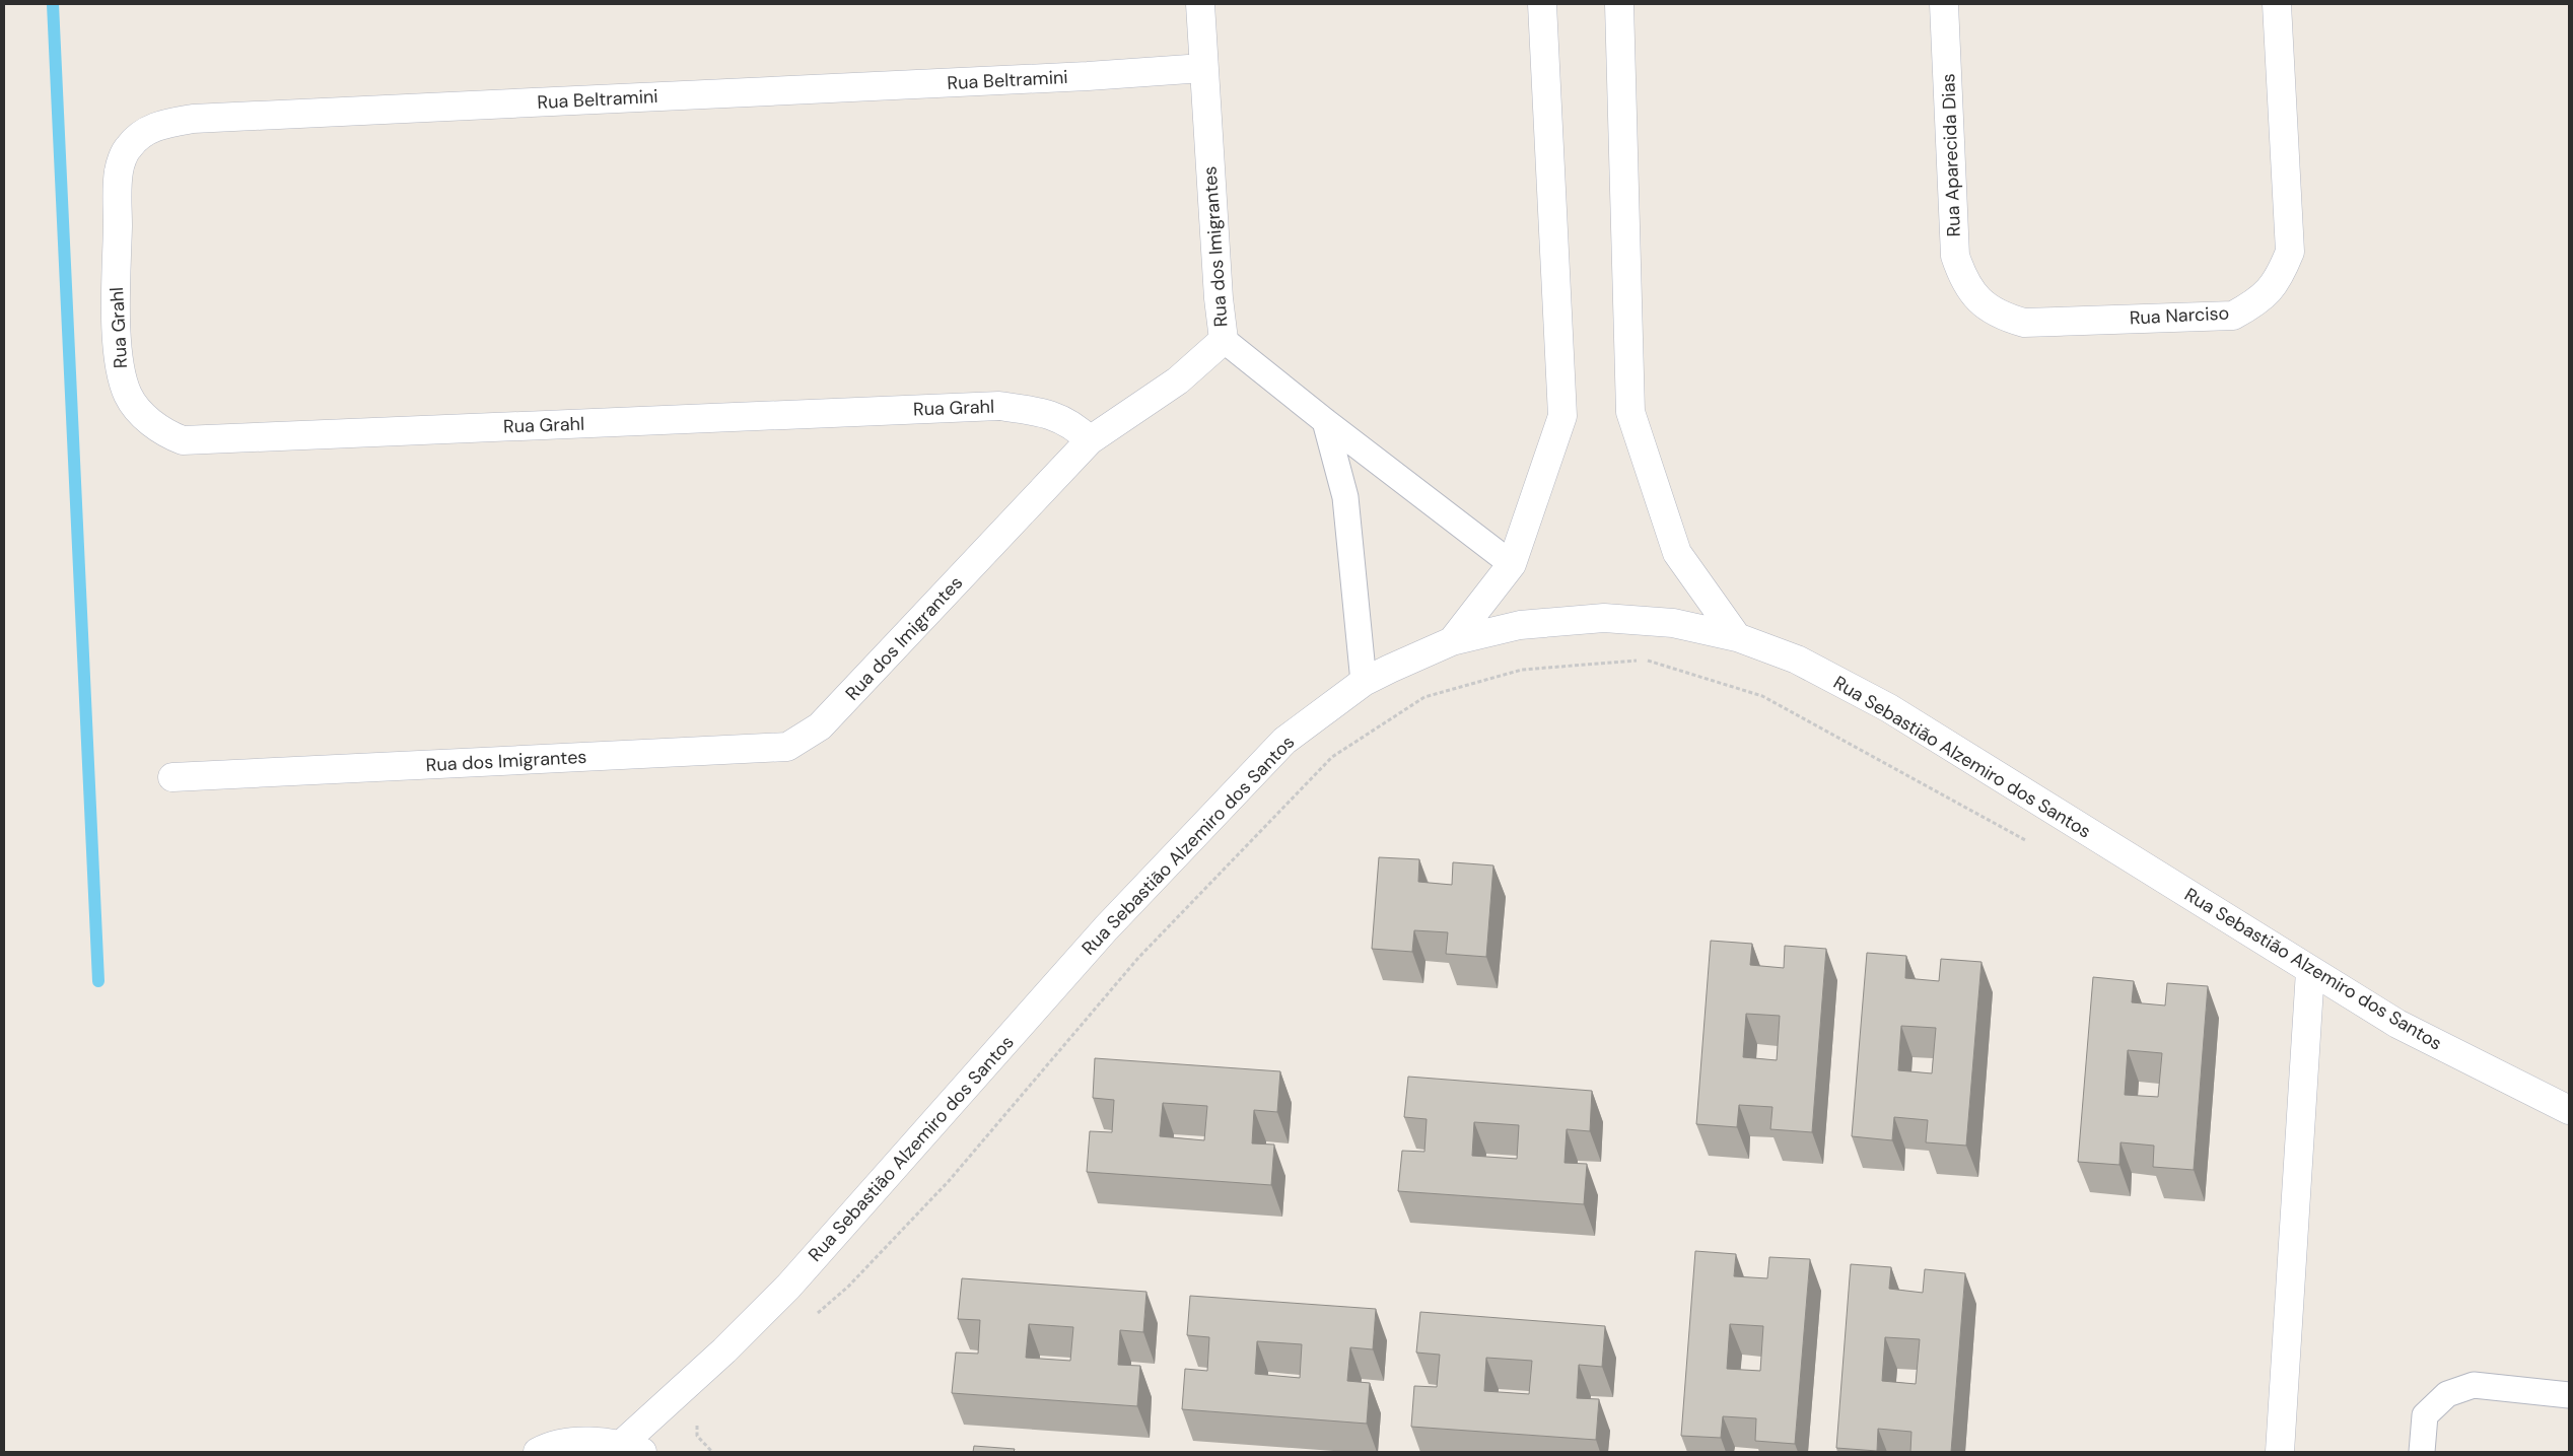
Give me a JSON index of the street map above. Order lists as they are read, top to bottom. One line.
{"streets":{"street":["Rua Beltramini","Rua Aparecida Dias","Rua dos Imigrantes","Rua Narciso","Rua Grahl","Rua Sebastião Alzemiro dos Santos"]},"crossings":[["Rua Beltramini","Rua dos Imigrantes"],["Rua Beltramini","Rua Grahl"],["Rua Aparecida Dias","Rua Narciso"],["Rua dos Imigrantes","Rua Grahl"]]}
